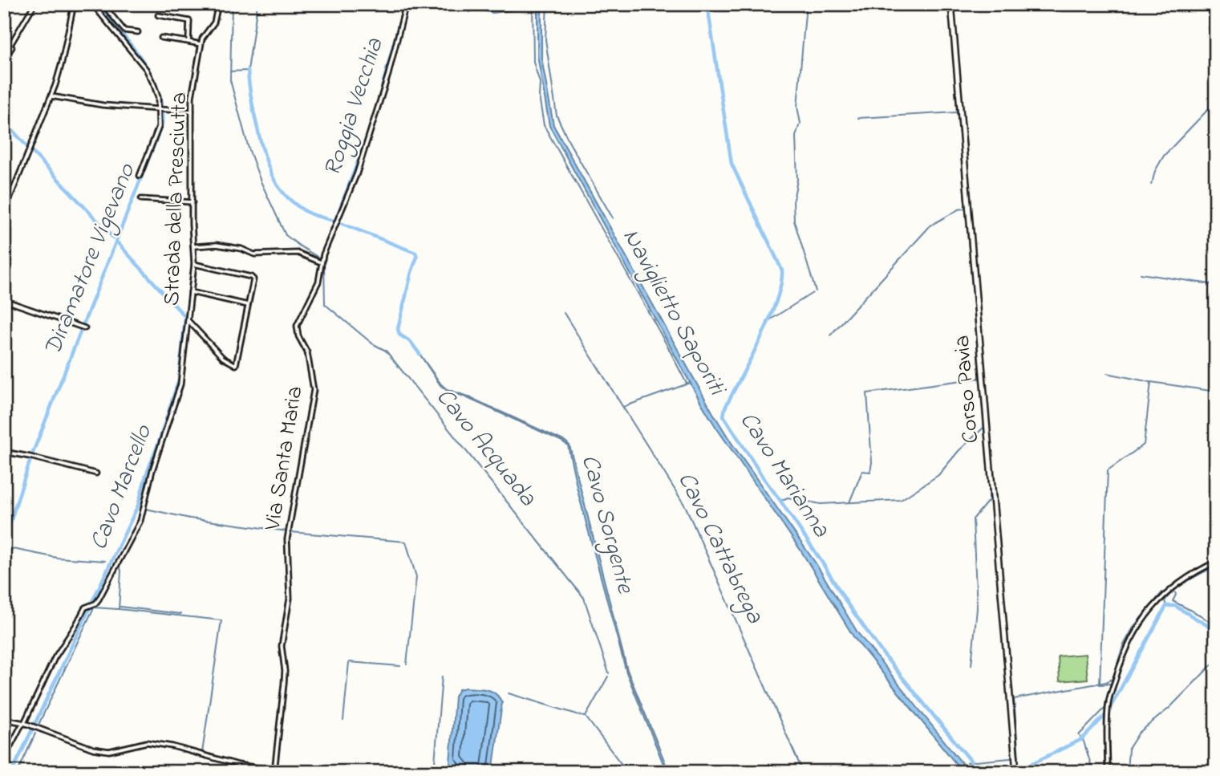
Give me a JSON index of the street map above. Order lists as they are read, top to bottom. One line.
{"streets":{"main road":["Corso Pavia"],"street":["Strada della Presciutta","Via Santa Maria"]},"water":["Roggia Vecchia","Diramatore Vigevano","Naviglietto Saporiti","Cavo Acquada","Cavo Marianna","Cavo Marcello","Cavo Sorgente","Cavo Cattabrega"]}
